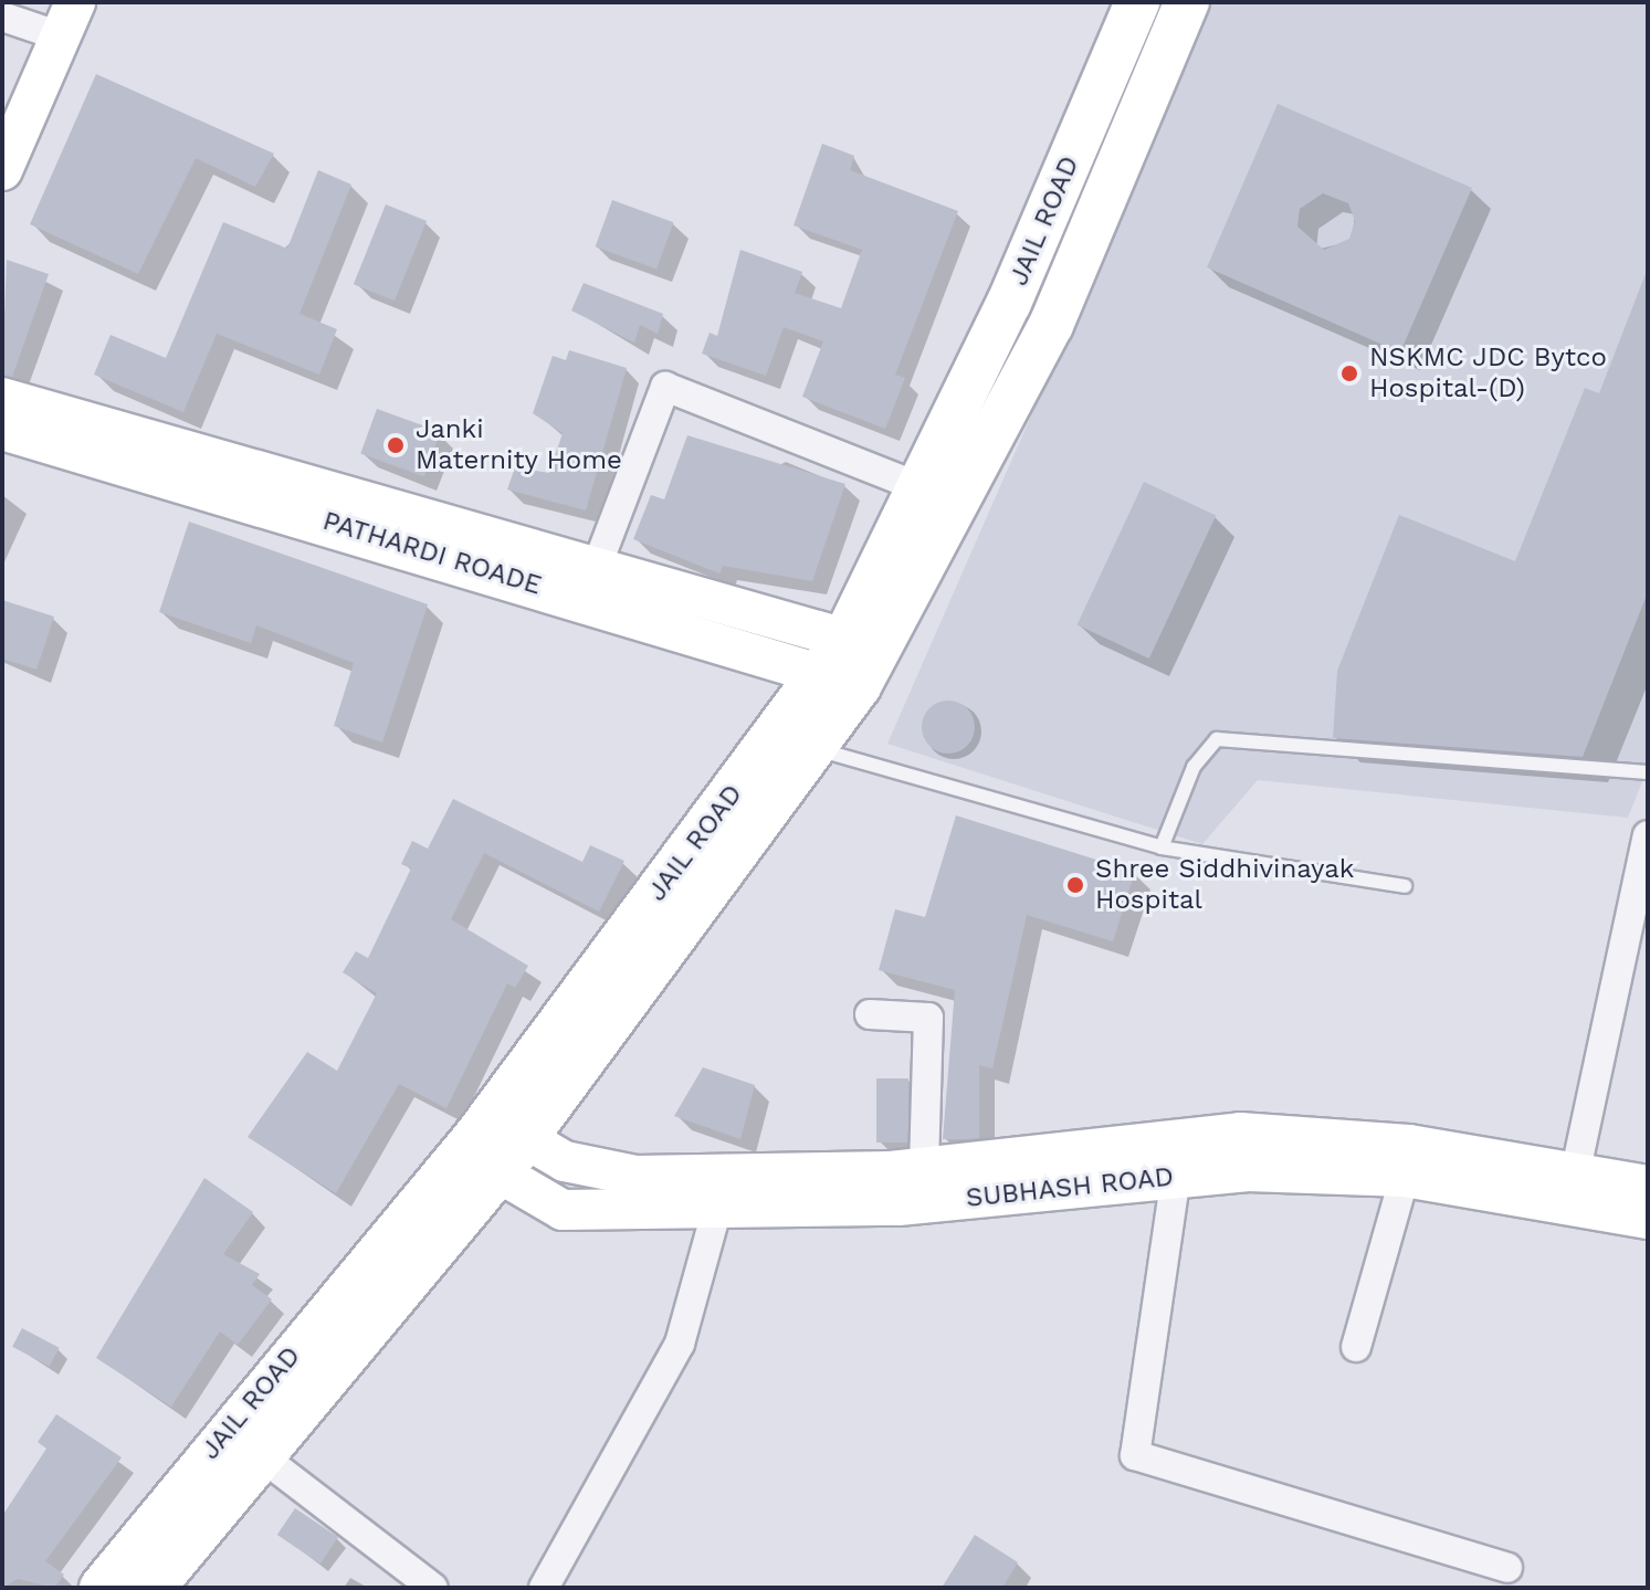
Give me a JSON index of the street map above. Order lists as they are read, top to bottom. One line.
{"streets":{"main road":["JAIL ROAD","PATHARDI ROADE","SUBHASH ROAD"]},"crossings":[["JAIL ROAD","PATHARDI ROADE"],["JAIL ROAD","SUBHASH ROAD"]],"places":["NSKMC JDC Bytco Hospital-(D)","Janki Maternity Home","Shree Siddhivinayak Hospital"]}
